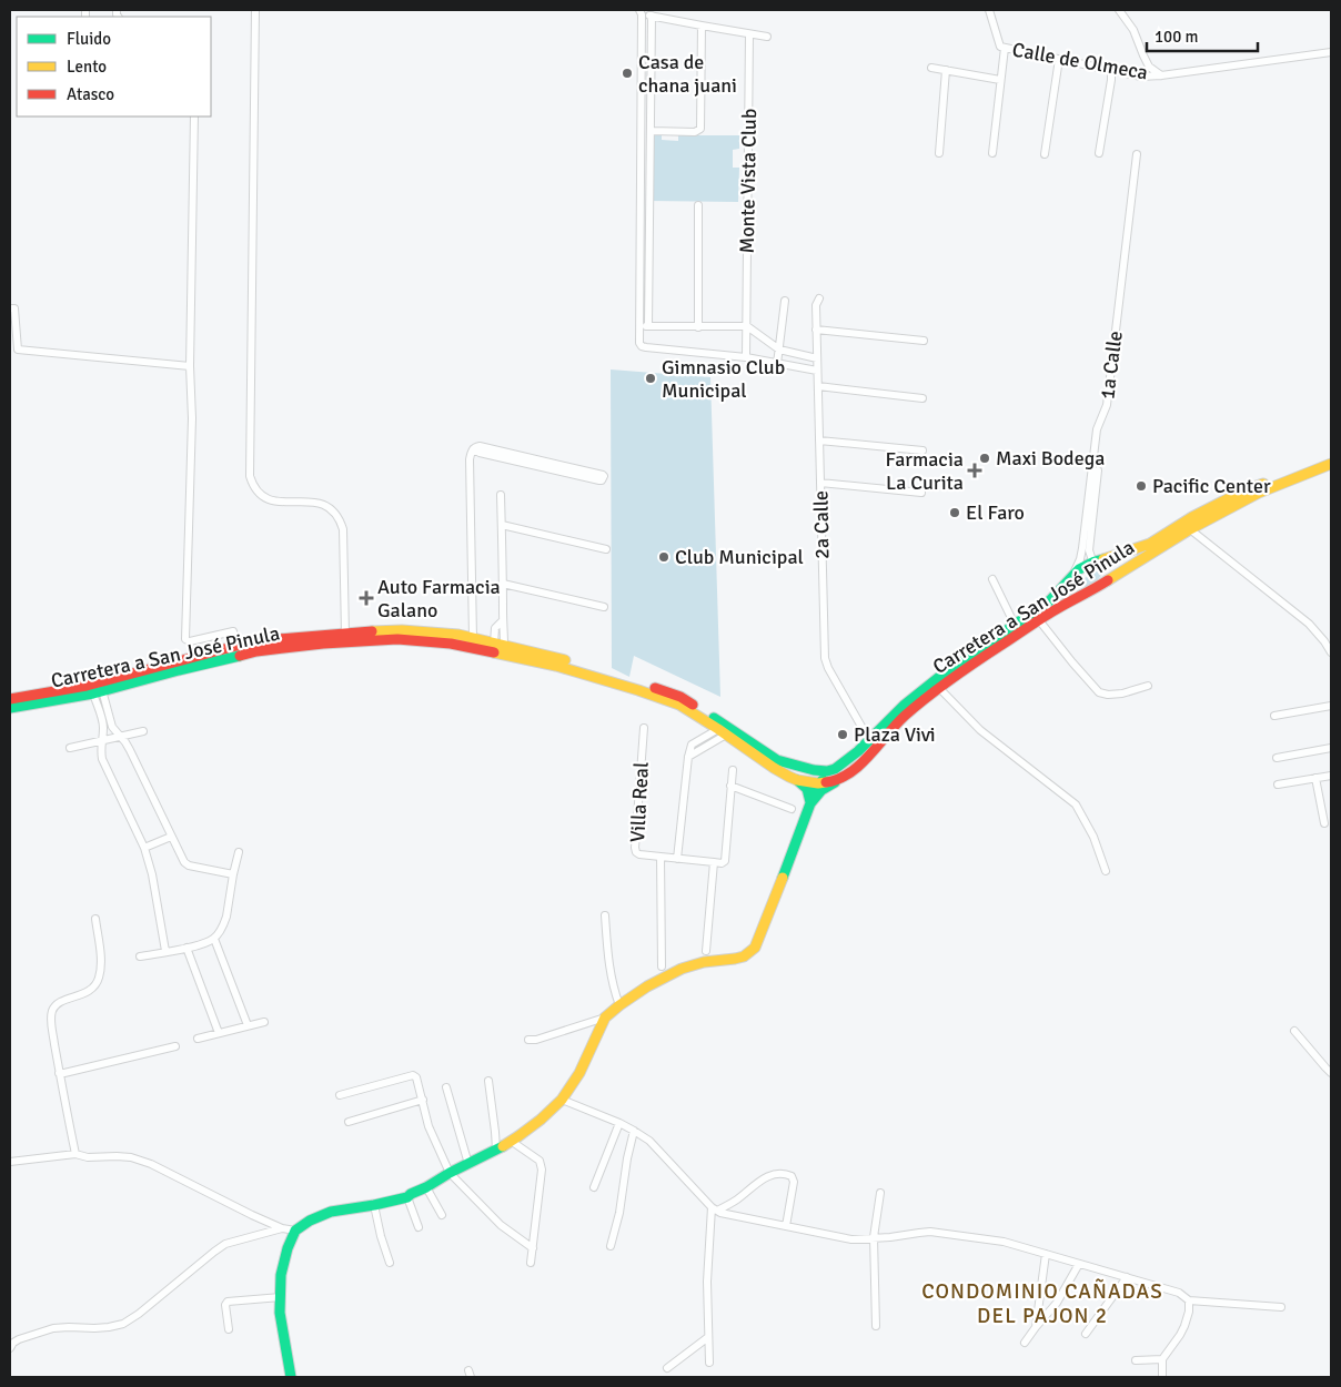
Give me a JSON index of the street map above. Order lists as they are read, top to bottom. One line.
{"streets":{"main road":["Carretera a San José Pinula"],"street":["Calle de Olmeca","Monte Vista Club","1a Calle","2a Calle","Villa Real"]},"crossings":[["1a Calle","Carretera a San José Pinula"],["2a Calle","Carretera a San José Pinula"]],"districts":["CONDOMINIO CAÑADAS DEL PAJON 2"],"places":{"other":["Casa de chana juani","Gimnasio Club Municipal","Maxi Bodega","Pacific Center","El Faro","Club Municipal","Plaza Vivi"],"health":["Farmacia La Curita","Auto Farmacia Galano"]},"legend":["Fluido","Lento","Atasco"],"scale_bar":"100 m"}
